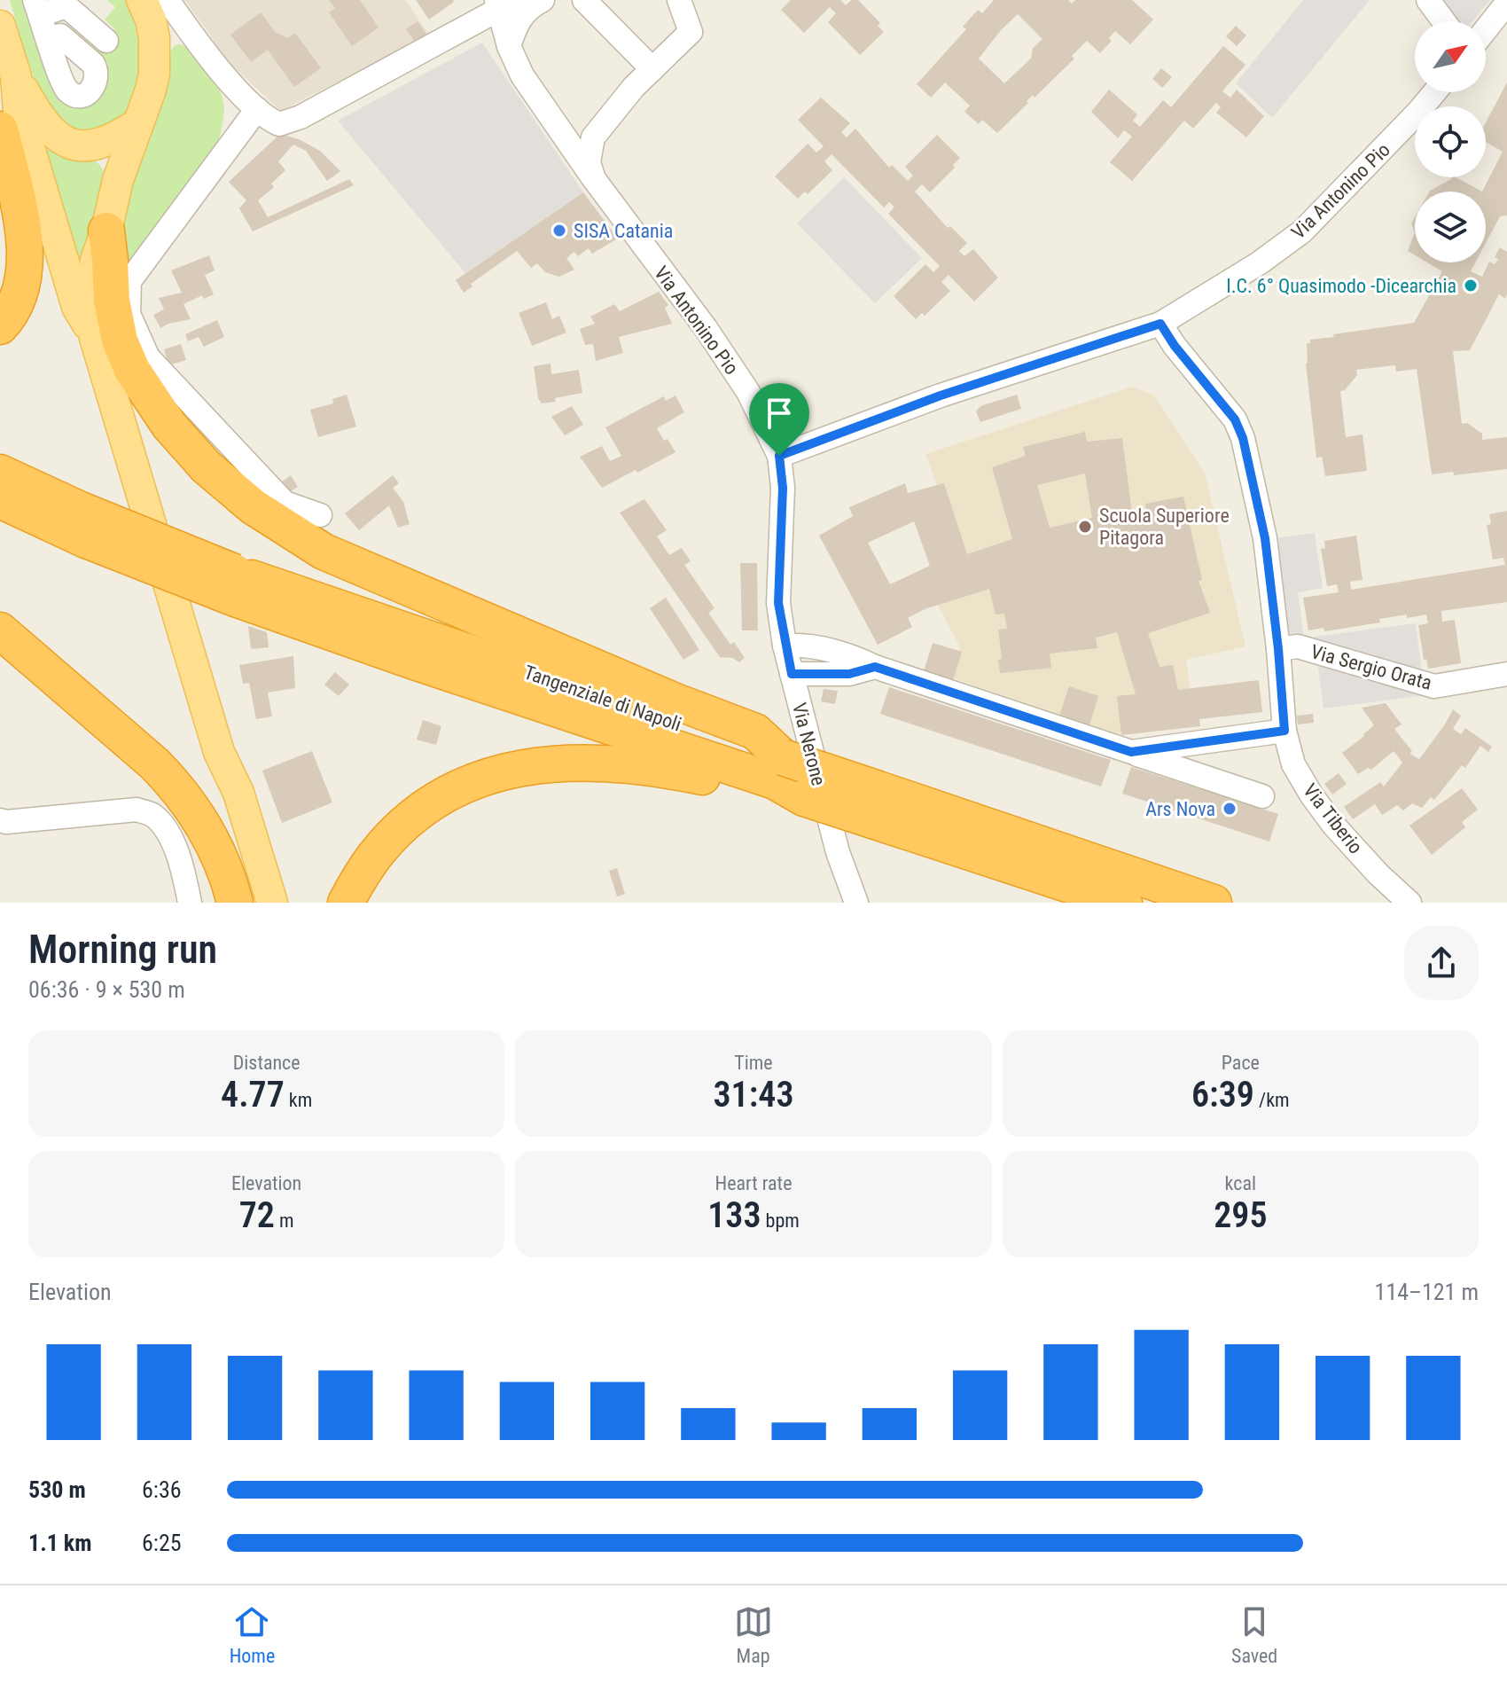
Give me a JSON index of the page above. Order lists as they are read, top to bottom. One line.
{"streets":{"highway":["Tangenziale di Napoli"],"street":["Via Antonino Pio","Via Sergio Orata","Via Nerone","Via Tiberio"]},"crossings":[["Via Antonino Pio","Via Nerone"],["Via Antonino Pio","Via Tiberio"],["Via Sergio Orata","Via Tiberio"]],"places":["SISA Catania","I.C. 6° Quasimodo -Dicearchia","Scuola Superiore Pitagora","Ars Nova"],"north":"top right","page":{"heading":["Morning run","06:36 · 9 × 530 m"],"stats":[["Distance","4.77 km"],["Time","31:43"],["Pace","6:39 /km"],["Elevation","72 m"],["Heart rate","133 bpm"],["kcal","295"]],"chart":["Elevation","114–121 m"],"list":[{"name":"530 m","note":"6:36"},{"name":"1.1 km","note":"6:25"}],"tabs":["Home","Map","Saved"]}}
